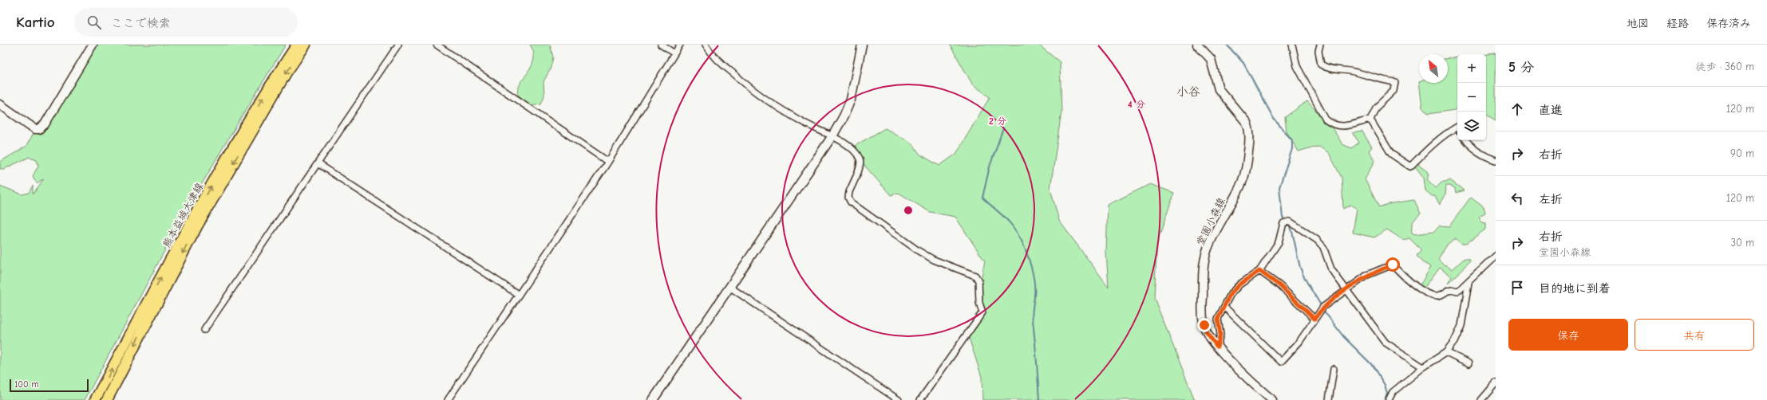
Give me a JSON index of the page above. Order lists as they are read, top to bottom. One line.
{"streets":{"main road":["熊本益城大津線"],"street":["堂園小森線"]},"districts":["小谷"],"scale_bar":"100 m","north":"top left","page":{"header":"Kartio","search":"ここで検索","nav":["地図","経路","保存済み"],"heading":["5 分","徒歩 · 360 m"],"map_buttons":["+","−"],"list":[["直進","120 m"],["右折","90 m"],["左折","120 m"],["右折","堂園小森線","30 m"],"目的地に到着"],"buttons":["保存","共有"],"scale":"100 m"},"rings":["4 分","2 分"]}
